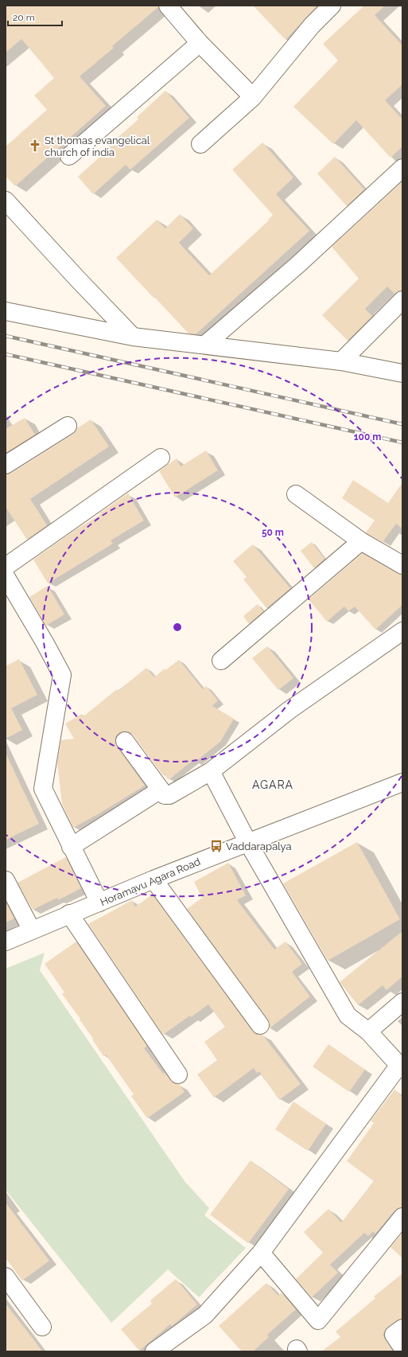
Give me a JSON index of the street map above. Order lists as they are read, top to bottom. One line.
{"streets":{"street":["Horamavu Agara Road"]},"districts":["AGARA"],"places":{"church":["St thomas evangelical church of india"],"bus stop":["Vaddarapalya"]},"scale_bar":"20 m","rings":["100 m","50 m"]}
